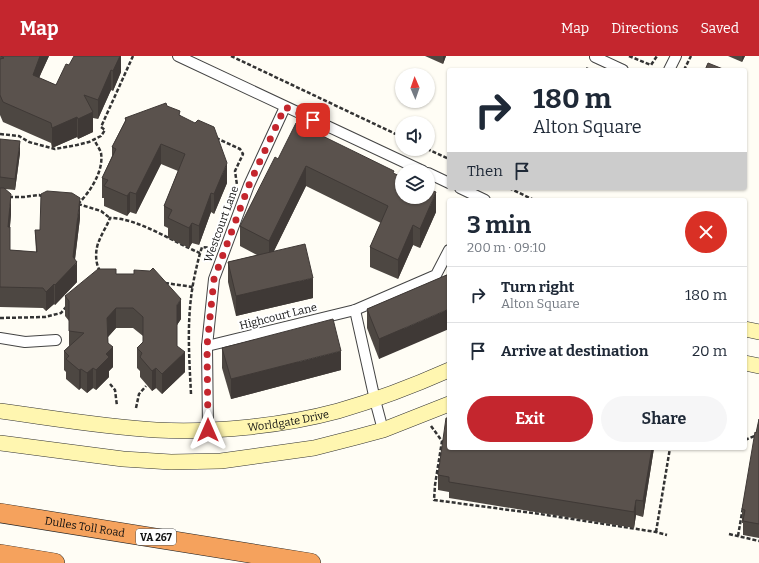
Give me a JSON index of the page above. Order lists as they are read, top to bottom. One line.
{"streets":{"highway":["Dulles Toll Road","VA 267"],"street":["Westcourt Lane","Highcourt Lane","Worldgate Drive"]},"crossings":[["Westcourt Lane","Highcourt Lane"],["Westcourt Lane","Worldgate Drive"]],"north":"top","page":{"header":"Map","nav":["Map","Directions","Saved"],"turn":["180 m","Alton Square"],"then":"Then","heading":["3 min","200 m · 09:10"],"list":[{"name":"Turn right","note":"Alton Square","value":"180 m"},{"name":"Arrive at destination","value":"20 m"}],"buttons":["Exit","Share"]}}
